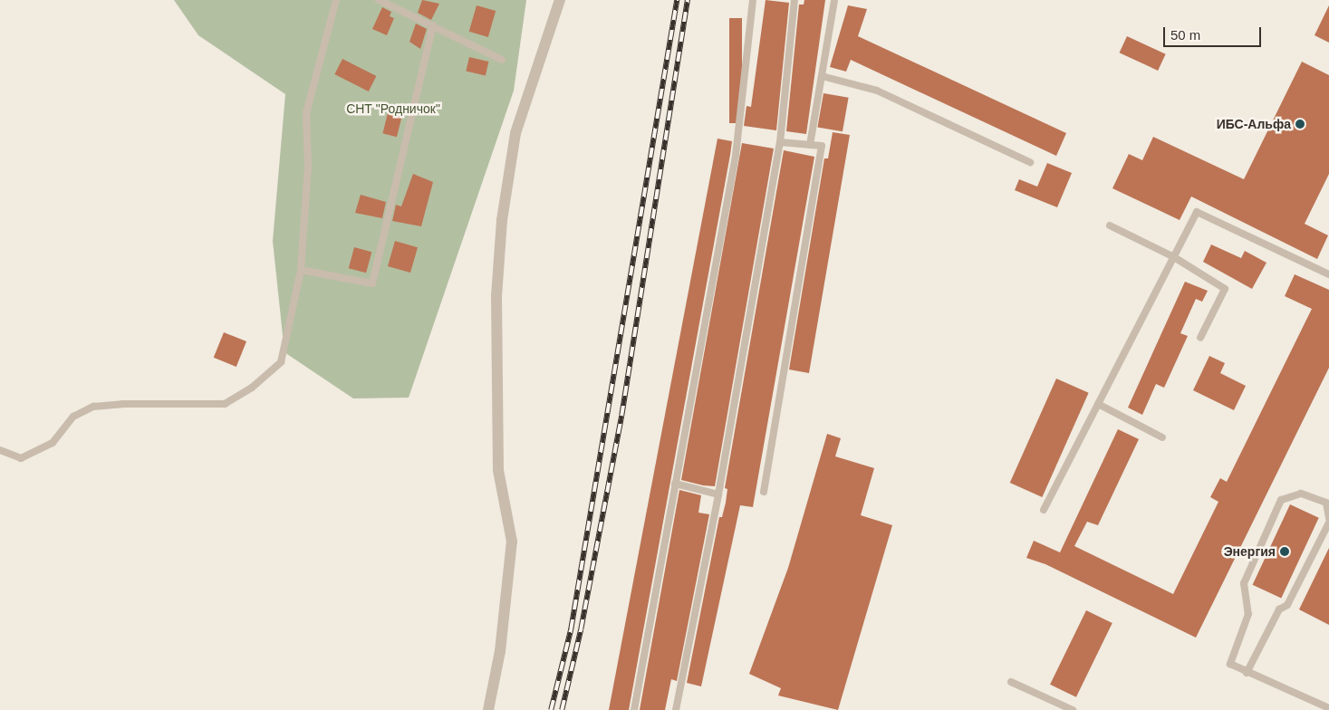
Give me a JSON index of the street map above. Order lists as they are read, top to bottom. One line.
{"parks":["СНТ \"Родничок\""],"places":["ИБС-Альфа","Энергия"],"scale_bar":"50 m"}
